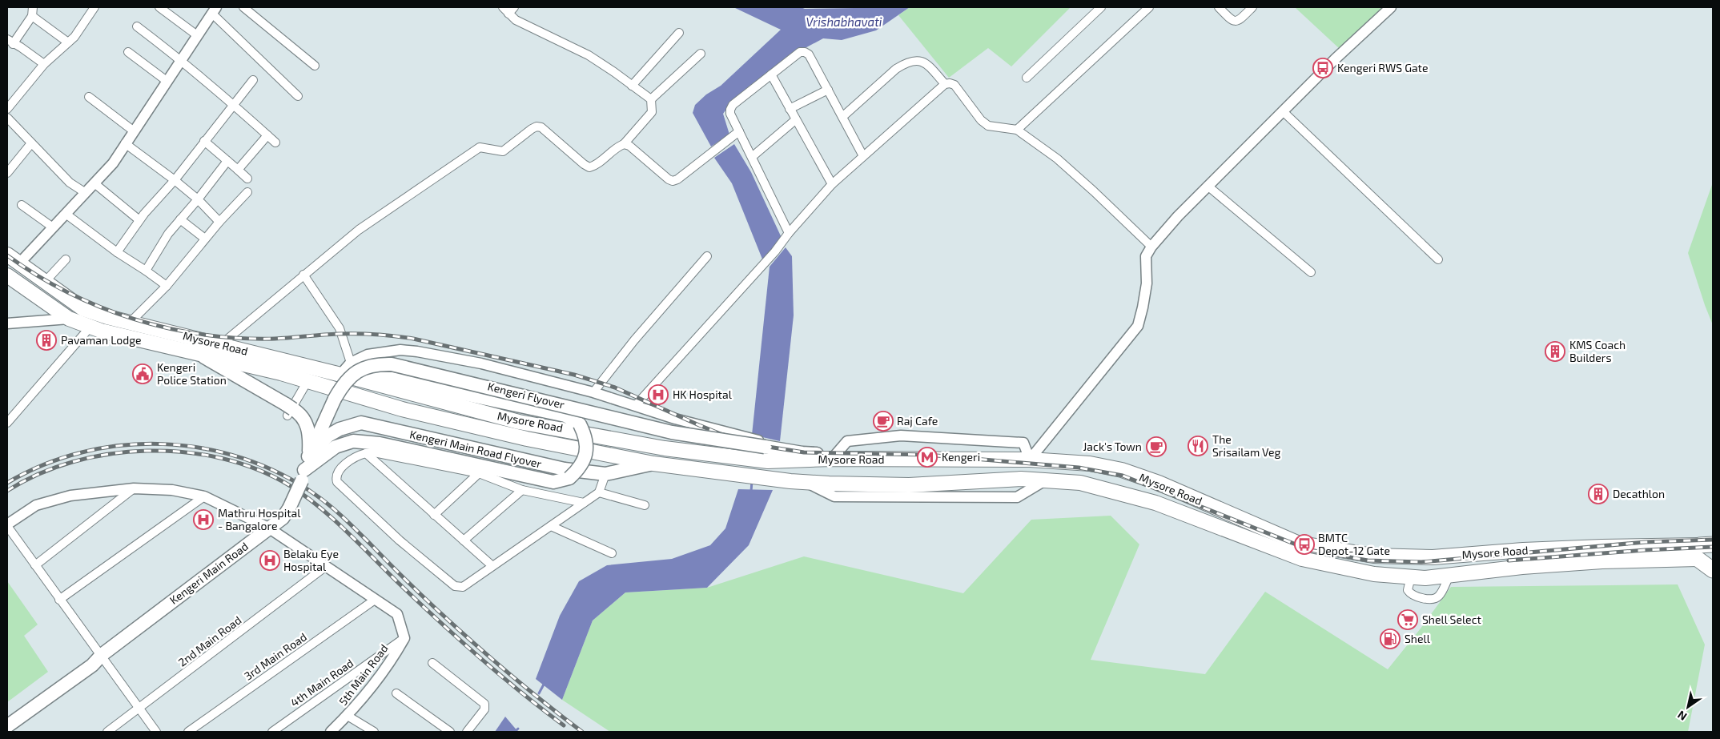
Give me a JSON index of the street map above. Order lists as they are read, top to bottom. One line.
{"streets":{"highway":["Mysore Road"],"main road":["Kengeri Flyover","Kengeri Main Road Flyover","Kengeri Main Road"],"street":["2nd Main Road","3rd Main Road","5th Main Road","4th Main Road"]},"crossings":[["Mysore Road","Kengeri Flyover"],["Mysore Road","Kengeri Main Road Flyover"],["Kengeri Flyover","Kengeri Main Road Flyover"],["Kengeri Main Road Flyover","Kengeri Main Road"],["5th Main Road","4th Main Road"]],"water":["Vrishabhavati"],"places":{"bus stop":["Kengeri RWS Gate","BMTC Depot-12 Gate"],"building":["Pavaman Lodge","KMS Coach Builders","Decathlon"],"public building":["Kengeri Police Station"],"hospital":["HK Hospital","Mathru Hospital - Bangalore","Belaku Eye Hospital"],"cafe":["Raj Cafe","Jack's Town"],"restaurant":["The Srisailam Veg"],"metro station":["Kengeri"],"supermarket":["Shell Select"],"fuel station":["Shell"]},"north":"bottom left"}
